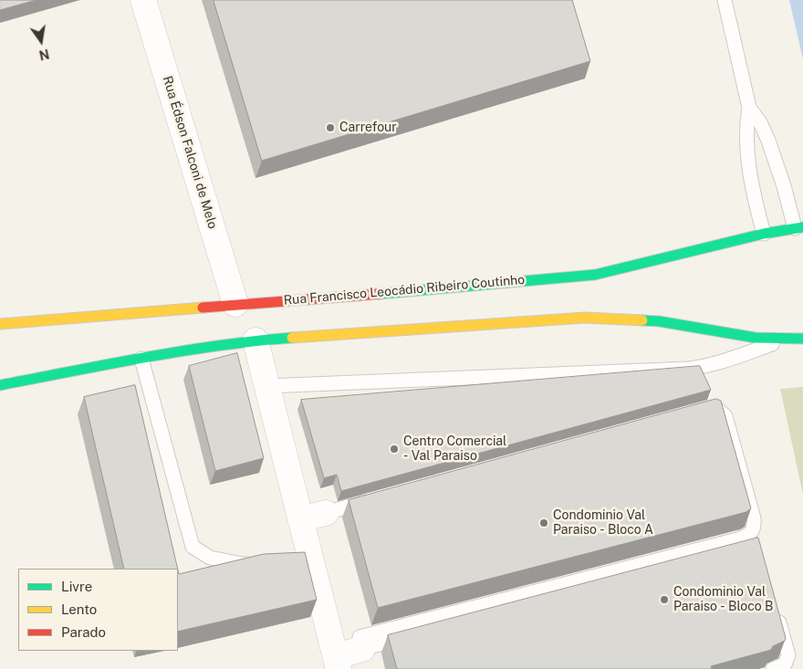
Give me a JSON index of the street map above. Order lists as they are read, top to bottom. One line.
{"streets":{"main road":["Rua Francisco Leocádio Ribeiro Coutinho"],"street":["Rua Édson Falconi de Melo"]},"crossings":[["Rua Édson Falconi de Melo","Rua Francisco Leocádio Ribeiro Coutinho"]],"places":["Carrefour","Centro Comercial - Val Paraiso","Condominio Val Paraiso - Bloco A","Condominio Val Paraiso - Bloco B"],"legend":["Livre","Lento","Parado"],"north":"bottom"}
